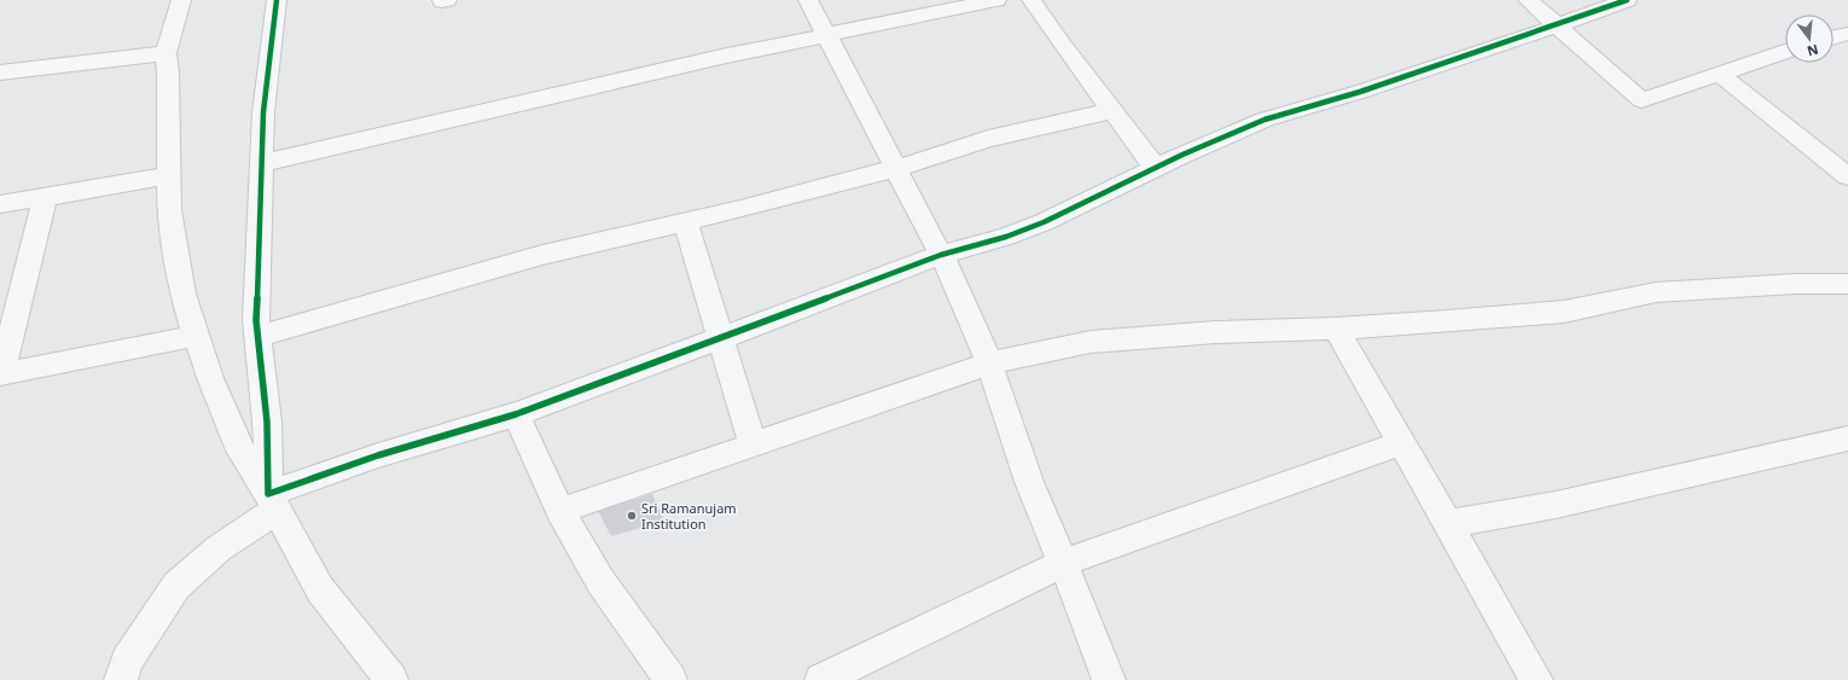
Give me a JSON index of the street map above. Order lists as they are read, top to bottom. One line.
{"places":["Sri Ramanujam Institution"],"north":"bottom"}
